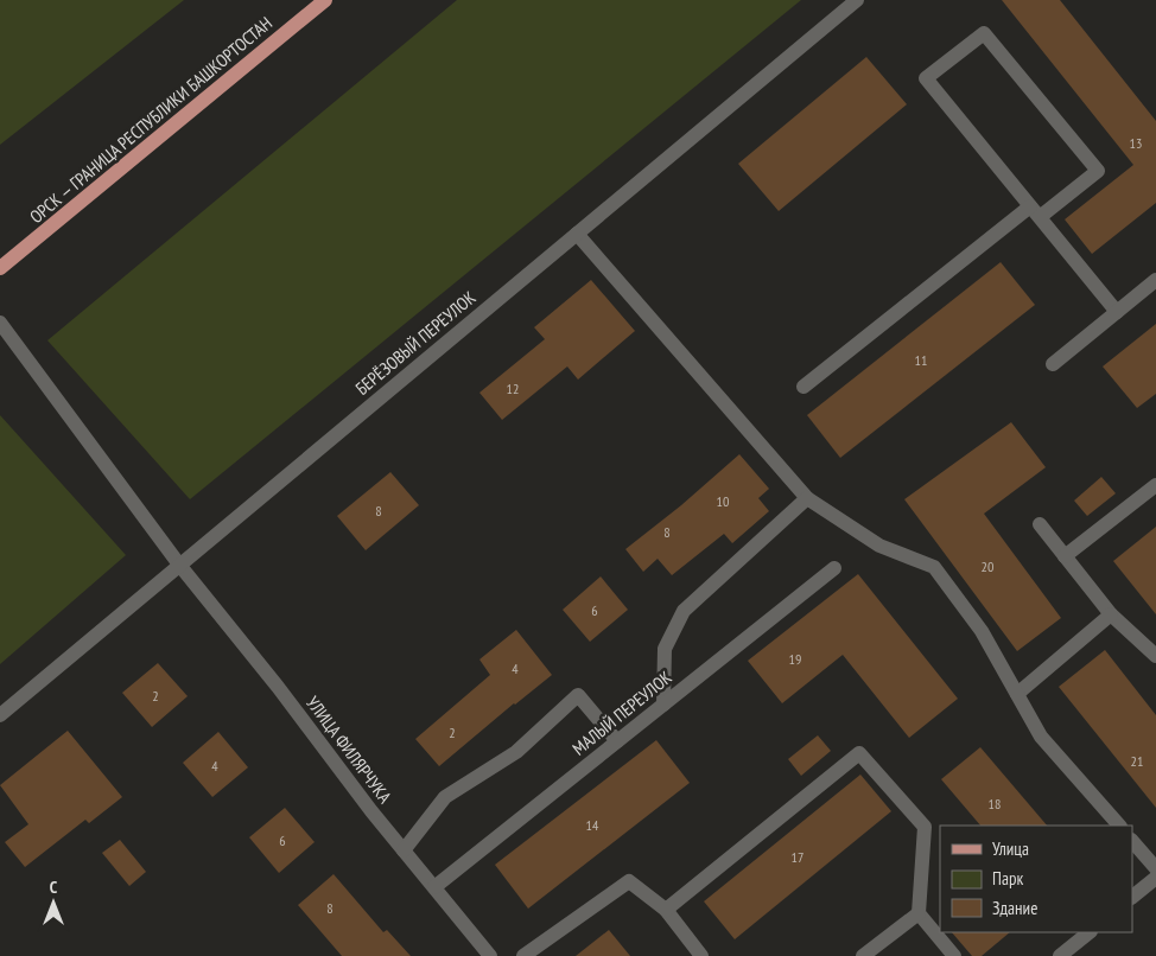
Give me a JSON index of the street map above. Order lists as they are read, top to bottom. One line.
{"streets":{"main road":["ОРСК — ГРАНИЦА РЕСПУБЛИКИ БАШКОРТОСТАН"],"street":["БЕРЁЗОВЫЙ ПЕРЕУЛОК","МАЛЫЙ ПЕРЕУЛОК","УЛИЦА ФИЛЯРЧУКА"]},"crossings":[["БЕРЁЗОВЫЙ ПЕРЕУЛОК","УЛИЦА ФИЛЯРЧУКА"],["МАЛЫЙ ПЕРЕУЛОК","УЛИЦА ФИЛЯРЧУКА"]],"house_numbers":["13","11","12","10","8","8","20","6","19","4","2","2","21","4","18","14","6","17","8"],"legend":["Улица","Парк","Здание"],"north":"top"}
